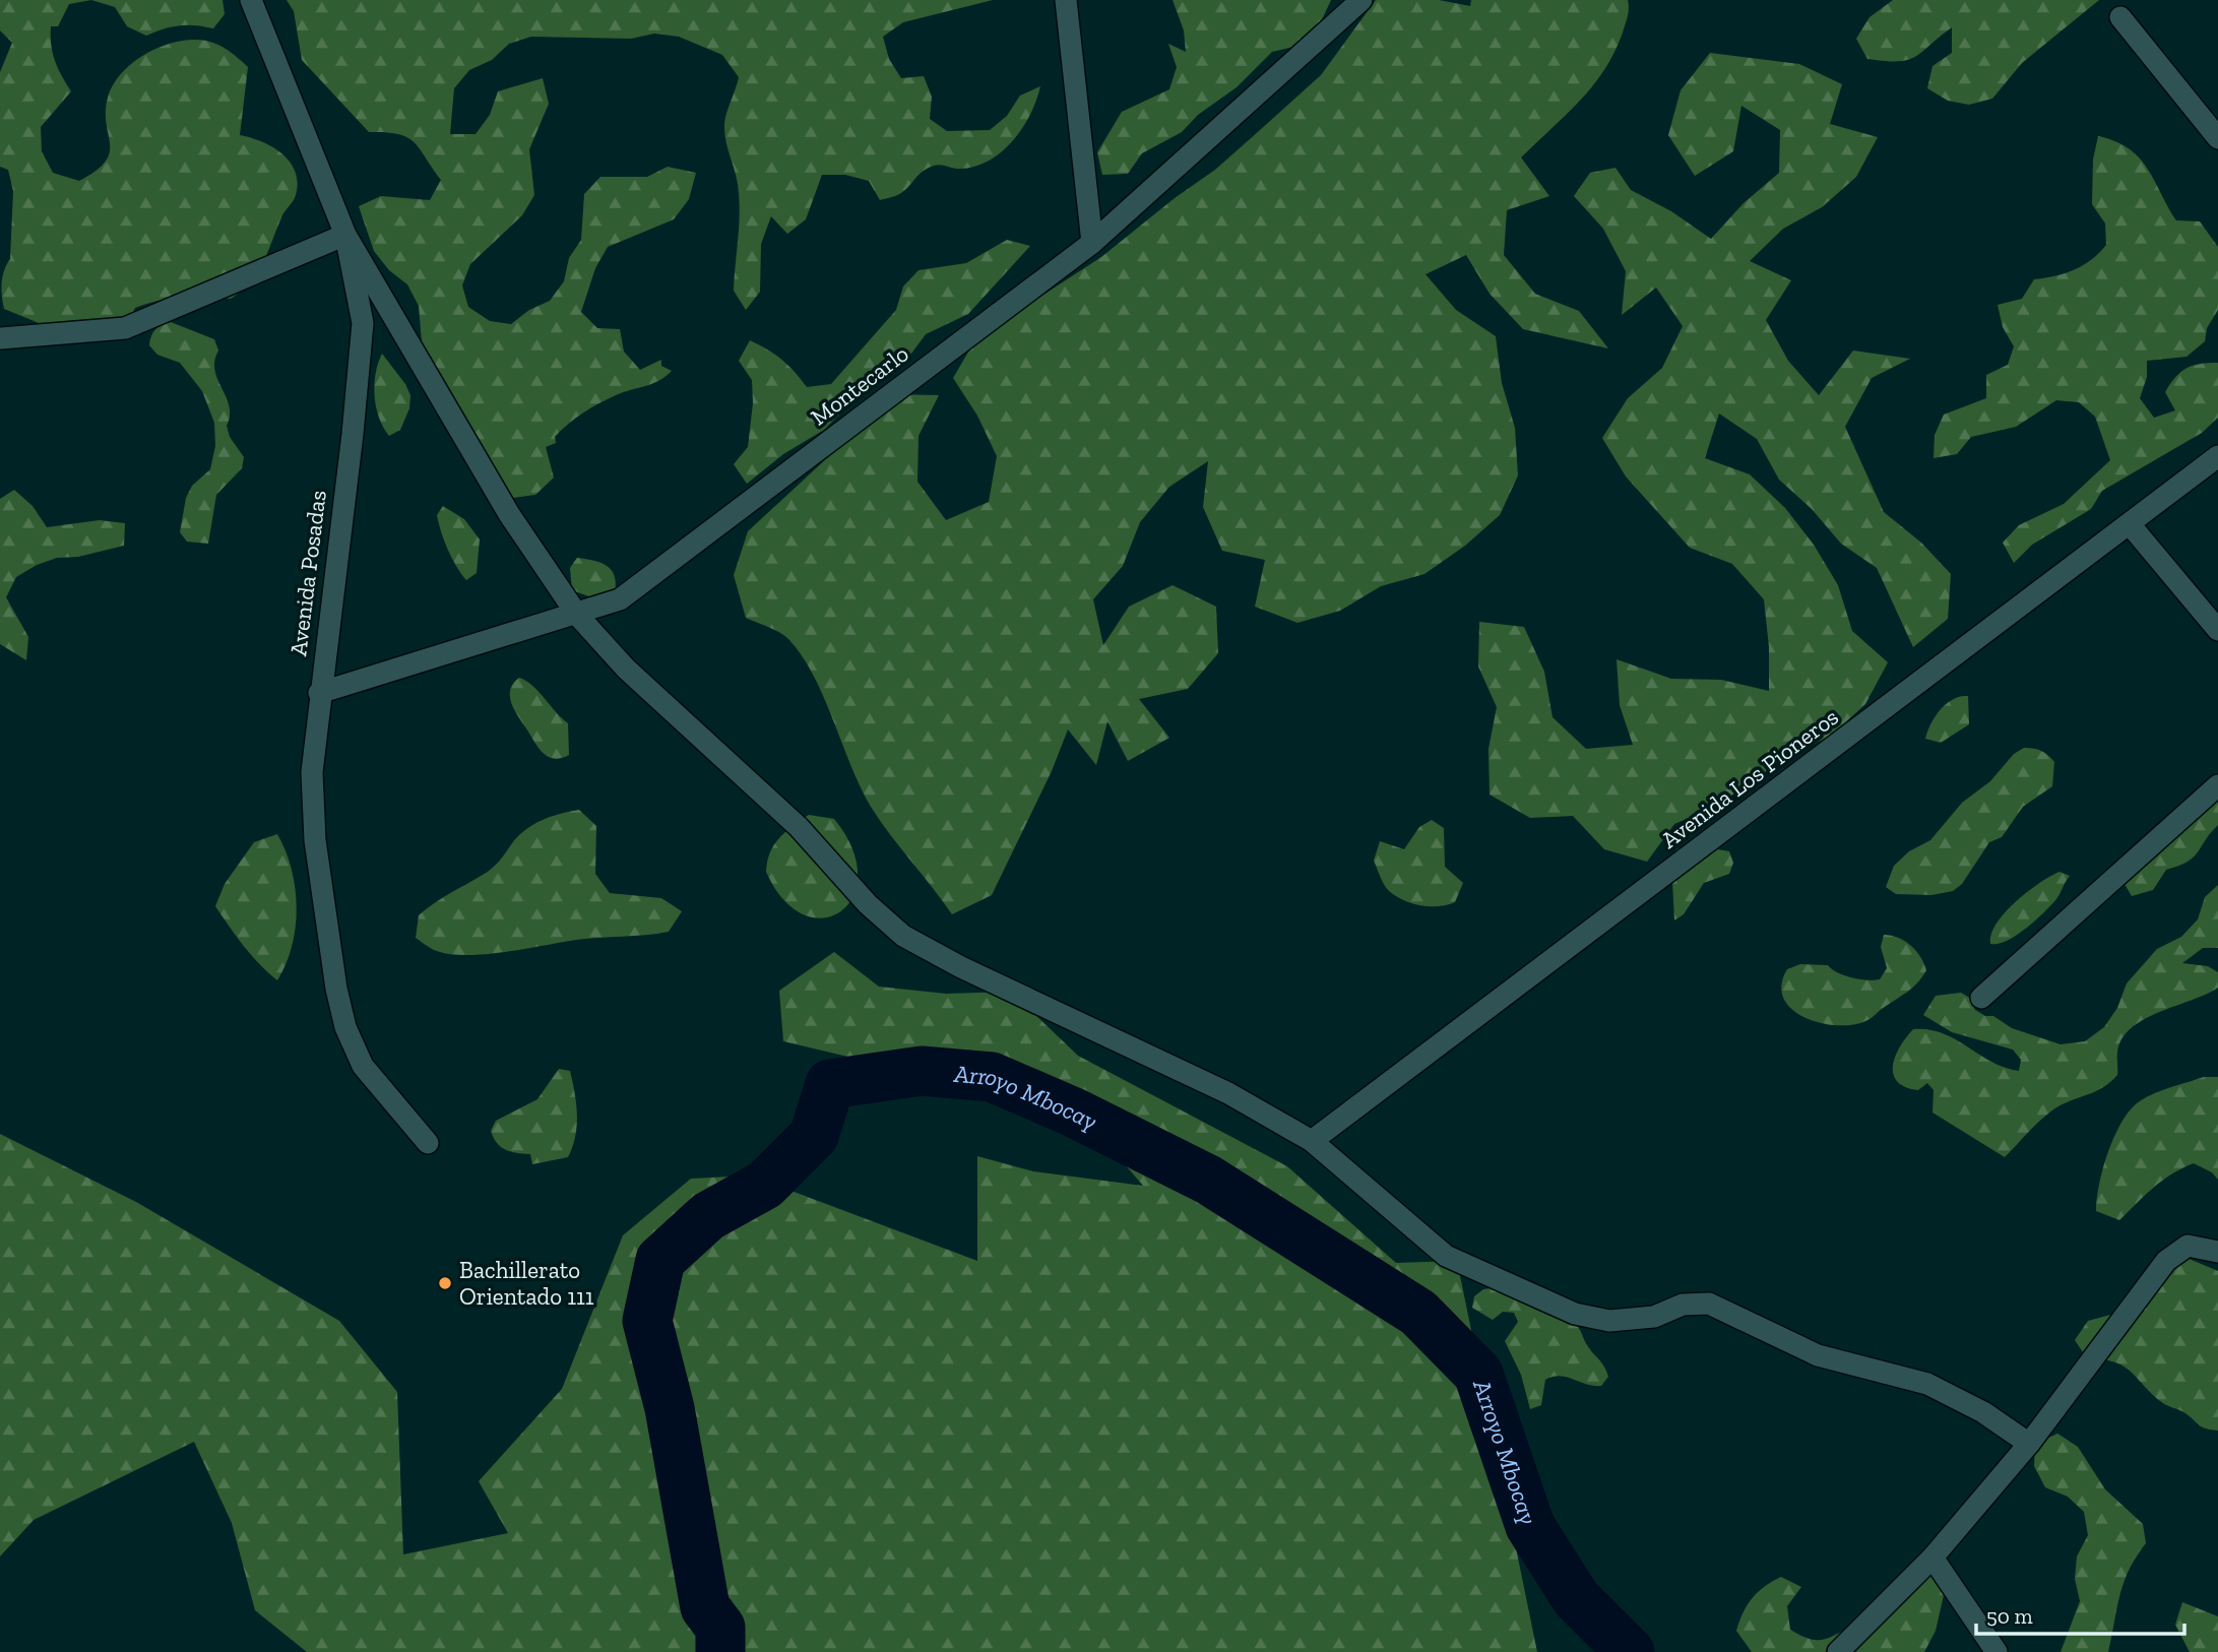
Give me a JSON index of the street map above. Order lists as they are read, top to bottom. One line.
{"streets":{"street":["Montecarlo","Avenida Posadas","Avenida Los Pioneros"]},"crossings":[["Montecarlo","Avenida Posadas"]],"water":["Arroyo Mbocay"],"places":["Bachillerato Orientado 111"],"scale_bar":"50 m"}
